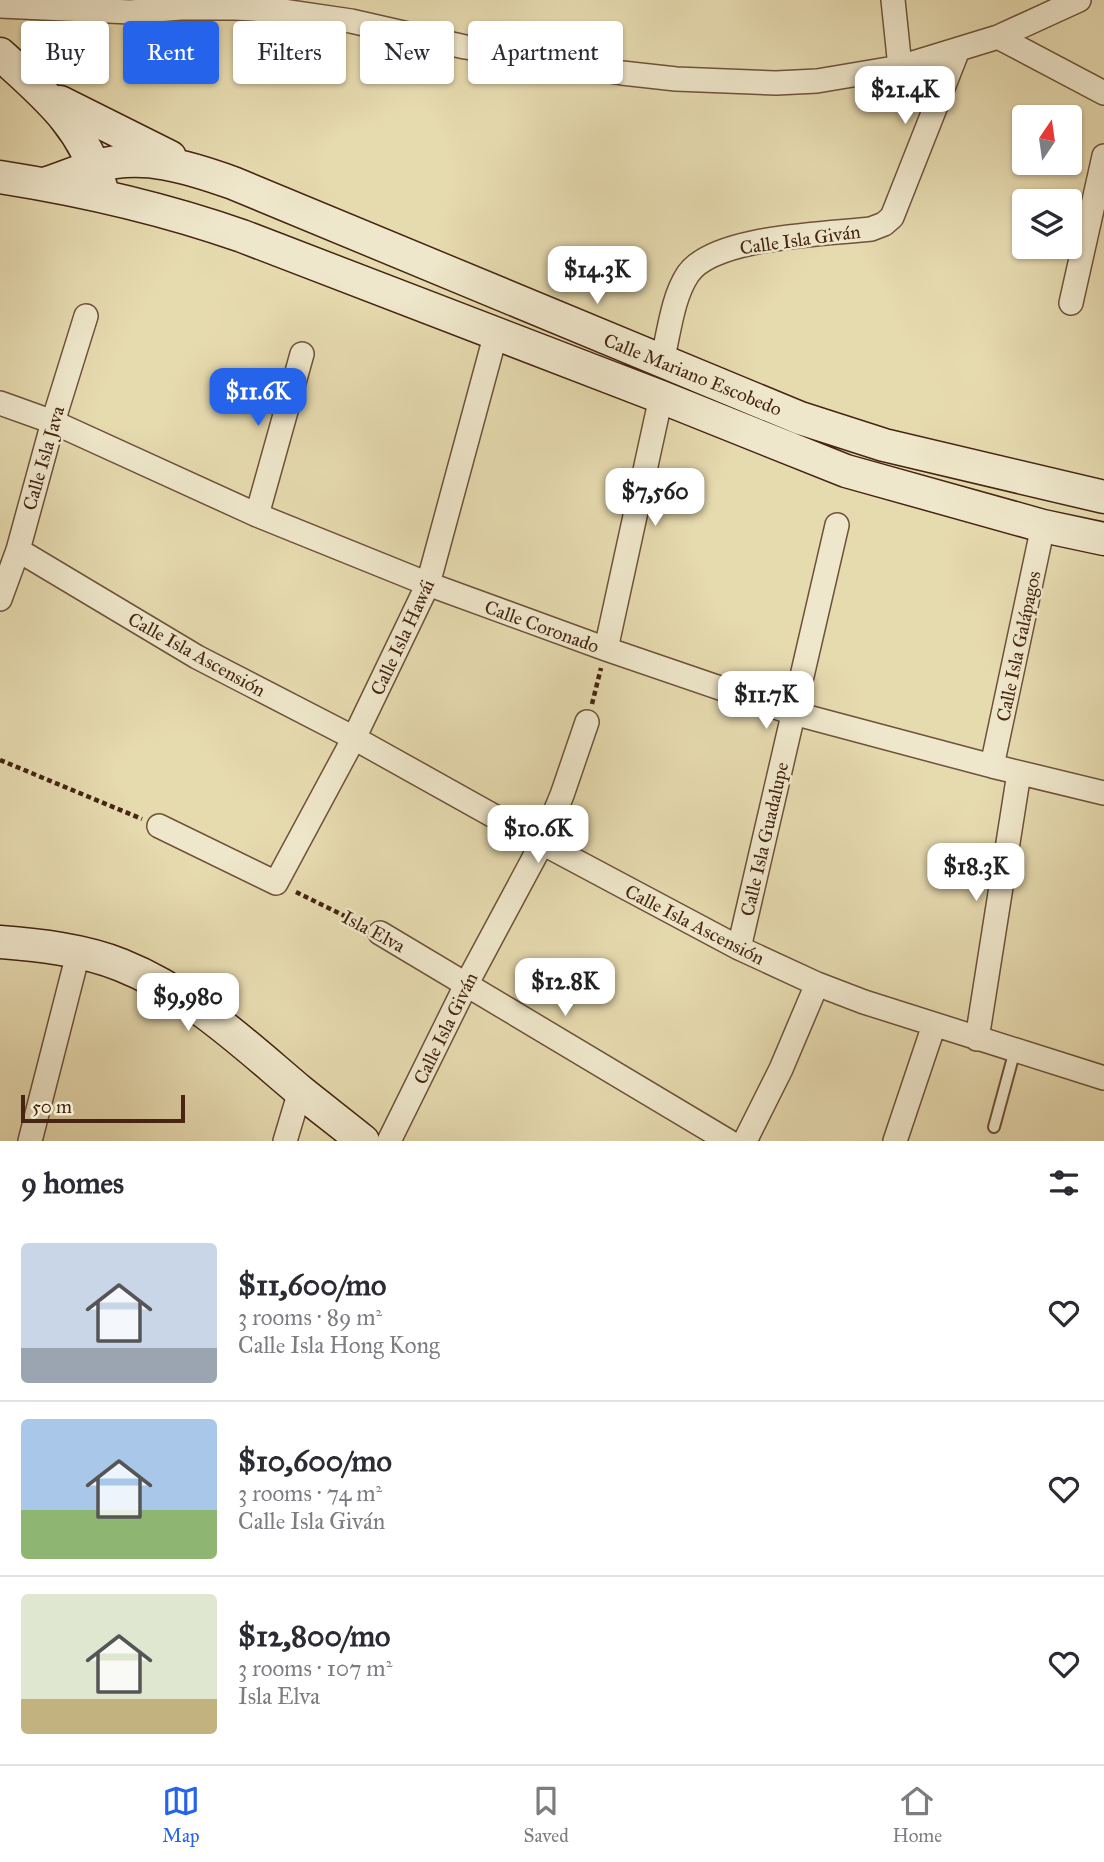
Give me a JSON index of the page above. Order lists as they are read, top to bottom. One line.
{"streets":{"main road":["Calle Mariano Escobedo"],"street":["Calle Isla Giván","Calle Isla Java","Calle Coronado","Calle Isla Hawái","Calle Isla Galápagos","Calle Isla Ascensión","Calle Isla Guadalupe","Isla Elva"]},"crossings":[["Calle Isla Giván","Calle Mariano Escobedo"],["Calle Isla Giván","Calle Isla Ascensión"],["Calle Isla Giván","Isla Elva"],["Calle Mariano Escobedo","Calle Isla Hawái"],["Calle Mariano Escobedo","Calle Isla Galápagos"],["Calle Isla Java","Calle Coronado"],["Calle Isla Java","Calle Isla Ascensión"],["Calle Coronado","Calle Isla Hawái"],["Calle Coronado","Calle Isla Galápagos"],["Calle Coronado","Calle Isla Guadalupe"],["Calle Isla Hawái","Calle Isla Ascensión"],["Calle Isla Hawái","Isla Elva"],["Calle Isla Ascensión","Calle Isla Guadalupe"]],"scale_bar":"50 m","north":"top","page":{"chip":["Buy","Rent","Filters","New","Apartment"],"price":["$21.4K","$14.3K","$11.6K","$7,560","$11.7K","$10.6K","$18.3K","$12.8K","$9,980"],"scale":"50 m","heading":"9 homes","list":[{"name":"$11,600/mo","note":"3 rooms · 89 m² · Calle Isla Hong Kong"},{"name":"$10,600/mo","note":"3 rooms · 74 m² · Calle Isla Giván"},{"name":"$12,800/mo","note":"3 rooms · 107 m² · Isla Elva"}],"tabs":["Map","Saved","Home"]}}
